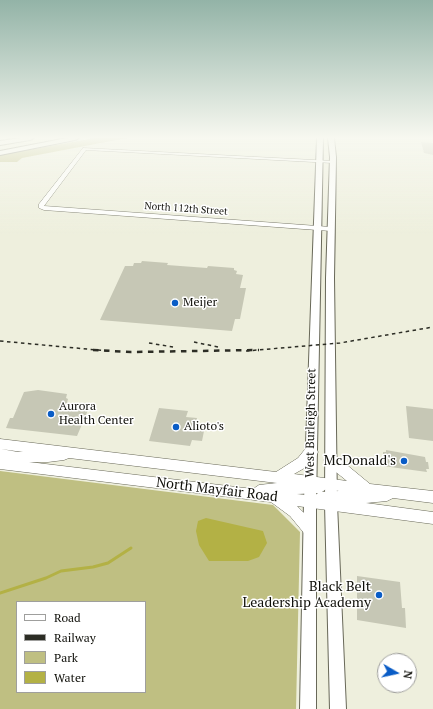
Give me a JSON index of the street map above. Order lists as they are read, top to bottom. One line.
{"streets":{"main road":["West Burleigh Street","North Mayfair Road"],"street":["North 112th Street"]},"crossings":[["North 112th Street","West Burleigh Street"],["West Burleigh Street","North Mayfair Road"]],"places":["Meijer","Aurora Health Center","Alioto's","McDonald's","Black Belt Leadership Academy"],"legend":["Road","Railway","Park","Water"],"north":"right"}
